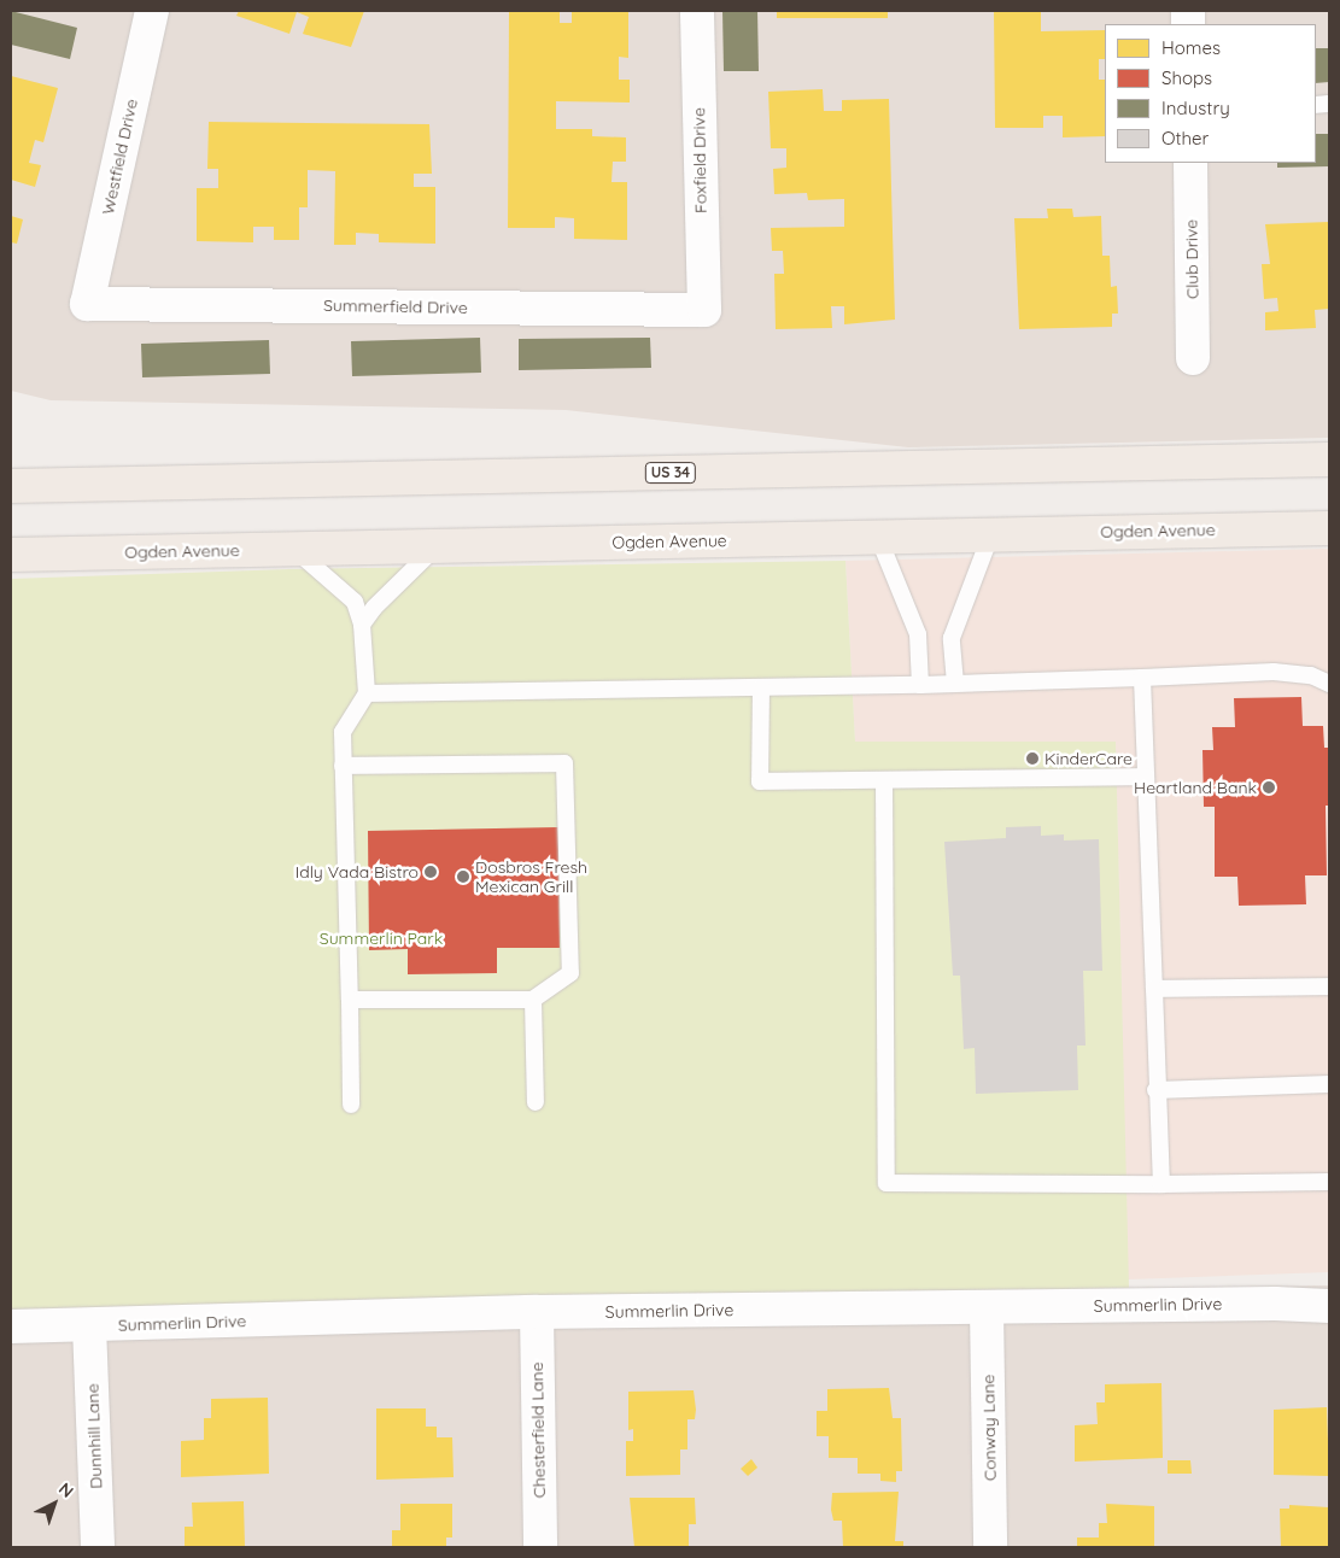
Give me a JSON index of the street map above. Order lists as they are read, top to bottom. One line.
{"streets":{"main road":["US 34","Ogden Avenue"],"street":["Westfield Drive","Foxfield Drive","Club Drive","Summerfield Drive","Summerlin Drive","Conway Lane","Chesterfield Lane","Dunnhill Lane"]},"crossings":[["Westfield Drive","Summerfield Drive"],["Foxfield Drive","Summerfield Drive"],["Summerlin Drive","Conway Lane"],["Summerlin Drive","Chesterfield Lane"],["Summerlin Drive","Dunnhill Lane"]],"parks":["Summerlin Park"],"places":["KinderCare","Heartland Bank","Idly Vada Bistro","Dosbros Fresh Mexican Grill"],"legend":["Homes","Shops","Industry","Other"],"north":"top right"}
